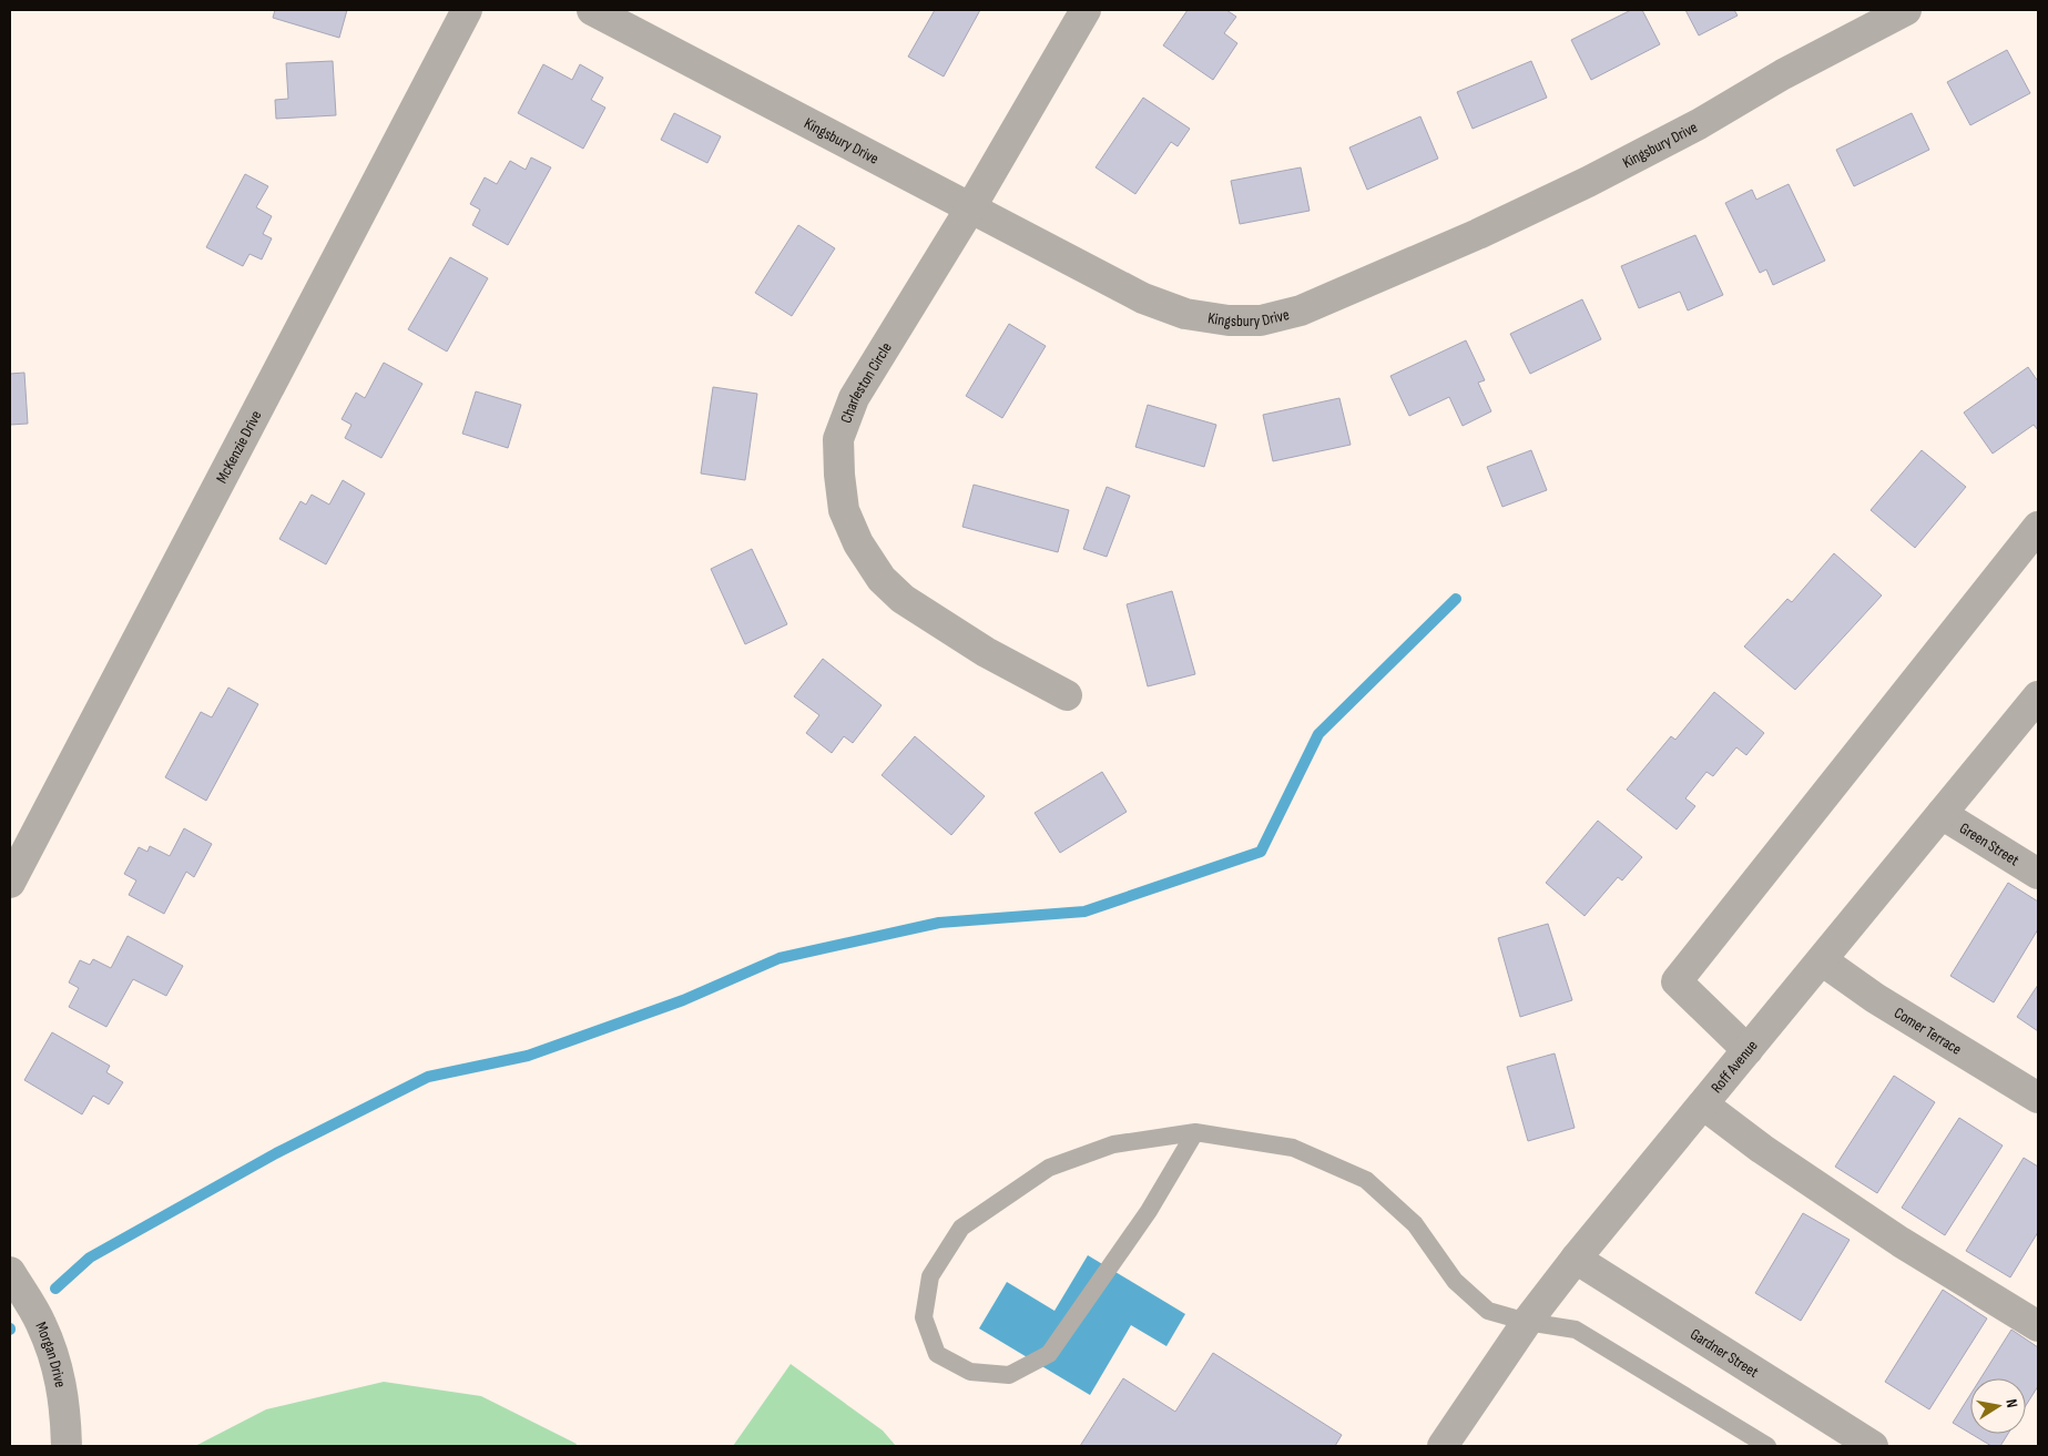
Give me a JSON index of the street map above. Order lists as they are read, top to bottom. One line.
{"streets":{"street":["Kingsbury Drive","Charleston Circle","McKenzie Drive","Green Street","Comer Terrace","Roff Avenue","Gardner Street","Morgan Drive"]},"crossings":[["Kingsbury Drive","Charleston Circle"],["Green Street","Roff Avenue"],["Comer Terrace","Roff Avenue"],["Roff Avenue","Gardner Street"]],"north":"right"}
